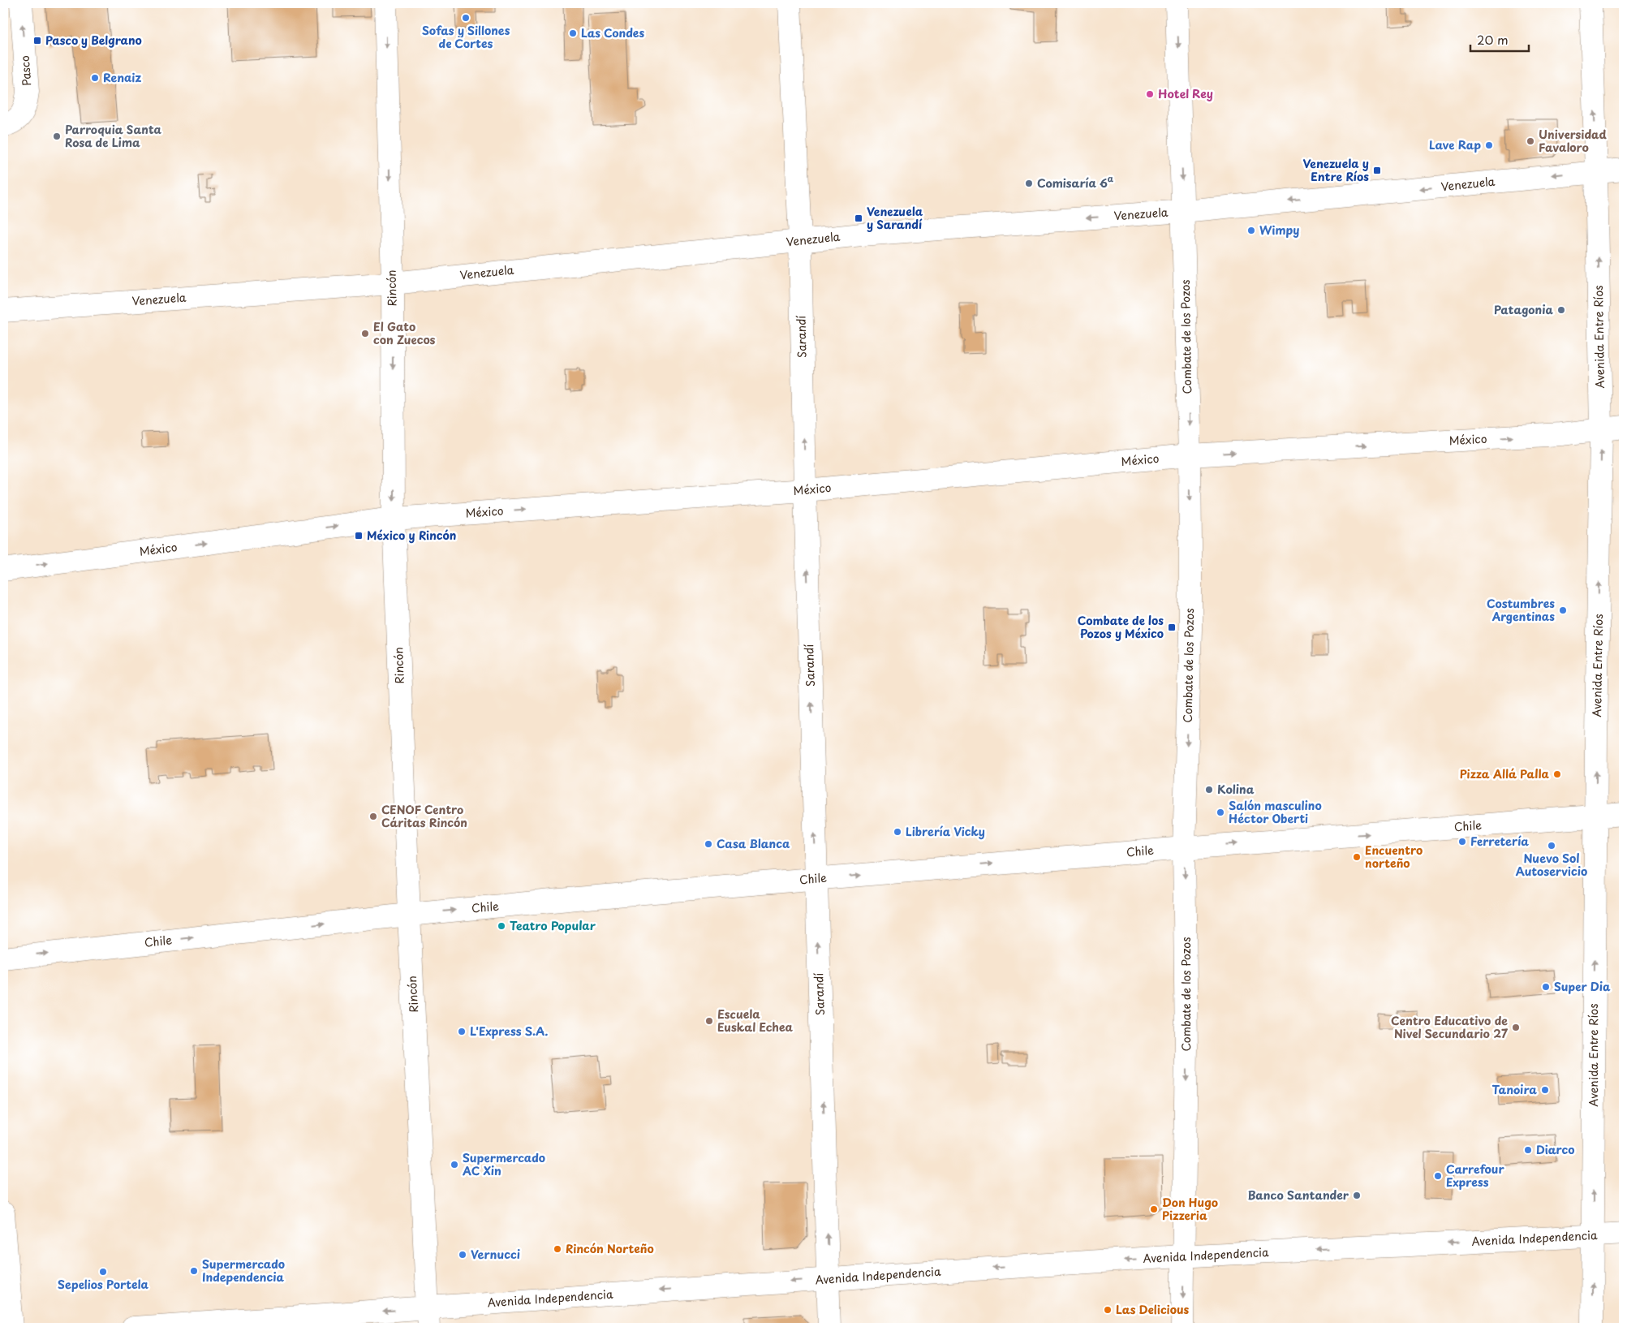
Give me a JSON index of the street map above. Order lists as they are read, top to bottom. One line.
{"streets":{"street":["Pasco","Venezuela","Rincón","Sarandí","Combate de los Pozos","Avenida Entre Ríos","México","Chile","Avenida Independencia"]},"crossings":[["Venezuela","Rincón"],["Venezuela","Sarandí"],["Venezuela","Combate de los Pozos"],["Venezuela","Avenida Entre Ríos"],["Rincón","México"],["Rincón","Chile"],["Rincón","Avenida Independencia"],["Sarandí","México"],["Sarandí","Chile"],["Sarandí","Avenida Independencia"],["Combate de los Pozos","México"],["Combate de los Pozos","Chile"],["Combate de los Pozos","Avenida Independencia"],["Avenida Entre Ríos","México"],["Avenida Entre Ríos","Chile"],["Avenida Entre Ríos","Avenida Independencia"]],"one_way":["Pasco","Venezuela","Rincón","Sarandí","Combate de los Pozos","Avenida Entre Ríos","México","Chile","Avenida Independencia"],"places":{"other":["Sofas y Sillones de Cortes","Las Condes","Renaiz","Hotel Rey","Parroquia Santa Rosa de Lima","Universidad Favaloro","Lave Rap","Comisaría 6ª","Wimpy","Patagonia","El Gato con Zuecos","Costumbres Argentinas","Pizza Allá Palla","Kolina","Salón masculino Héctor Oberti","CENOF Centro Cáritas Rincón","Librería Vicky","Ferretería","Casa Blanca","Nuevo Sol Autoservicio","Encuentro norteño","Teatro Popular","Super Dia","Escuela Euskal Echea","Centro Educativo de Nivel Secundario 27","L'Express S.A.","Tanoira","Diarco","Supermercado AC Xin","Carrefour Express","Banco Santander","Don Hugo Pizzeria","Rincón Norteño","Vernucci","Supermercado Independencia","Sepelios Portela","Las Delicious"],"transit":["Pasco y Belgrano","Venezuela y Entre Ríos","Venezuela y Sarandí","México y Rincón","Combate de los Pozos y México"]},"scale_bar":"20 m"}
